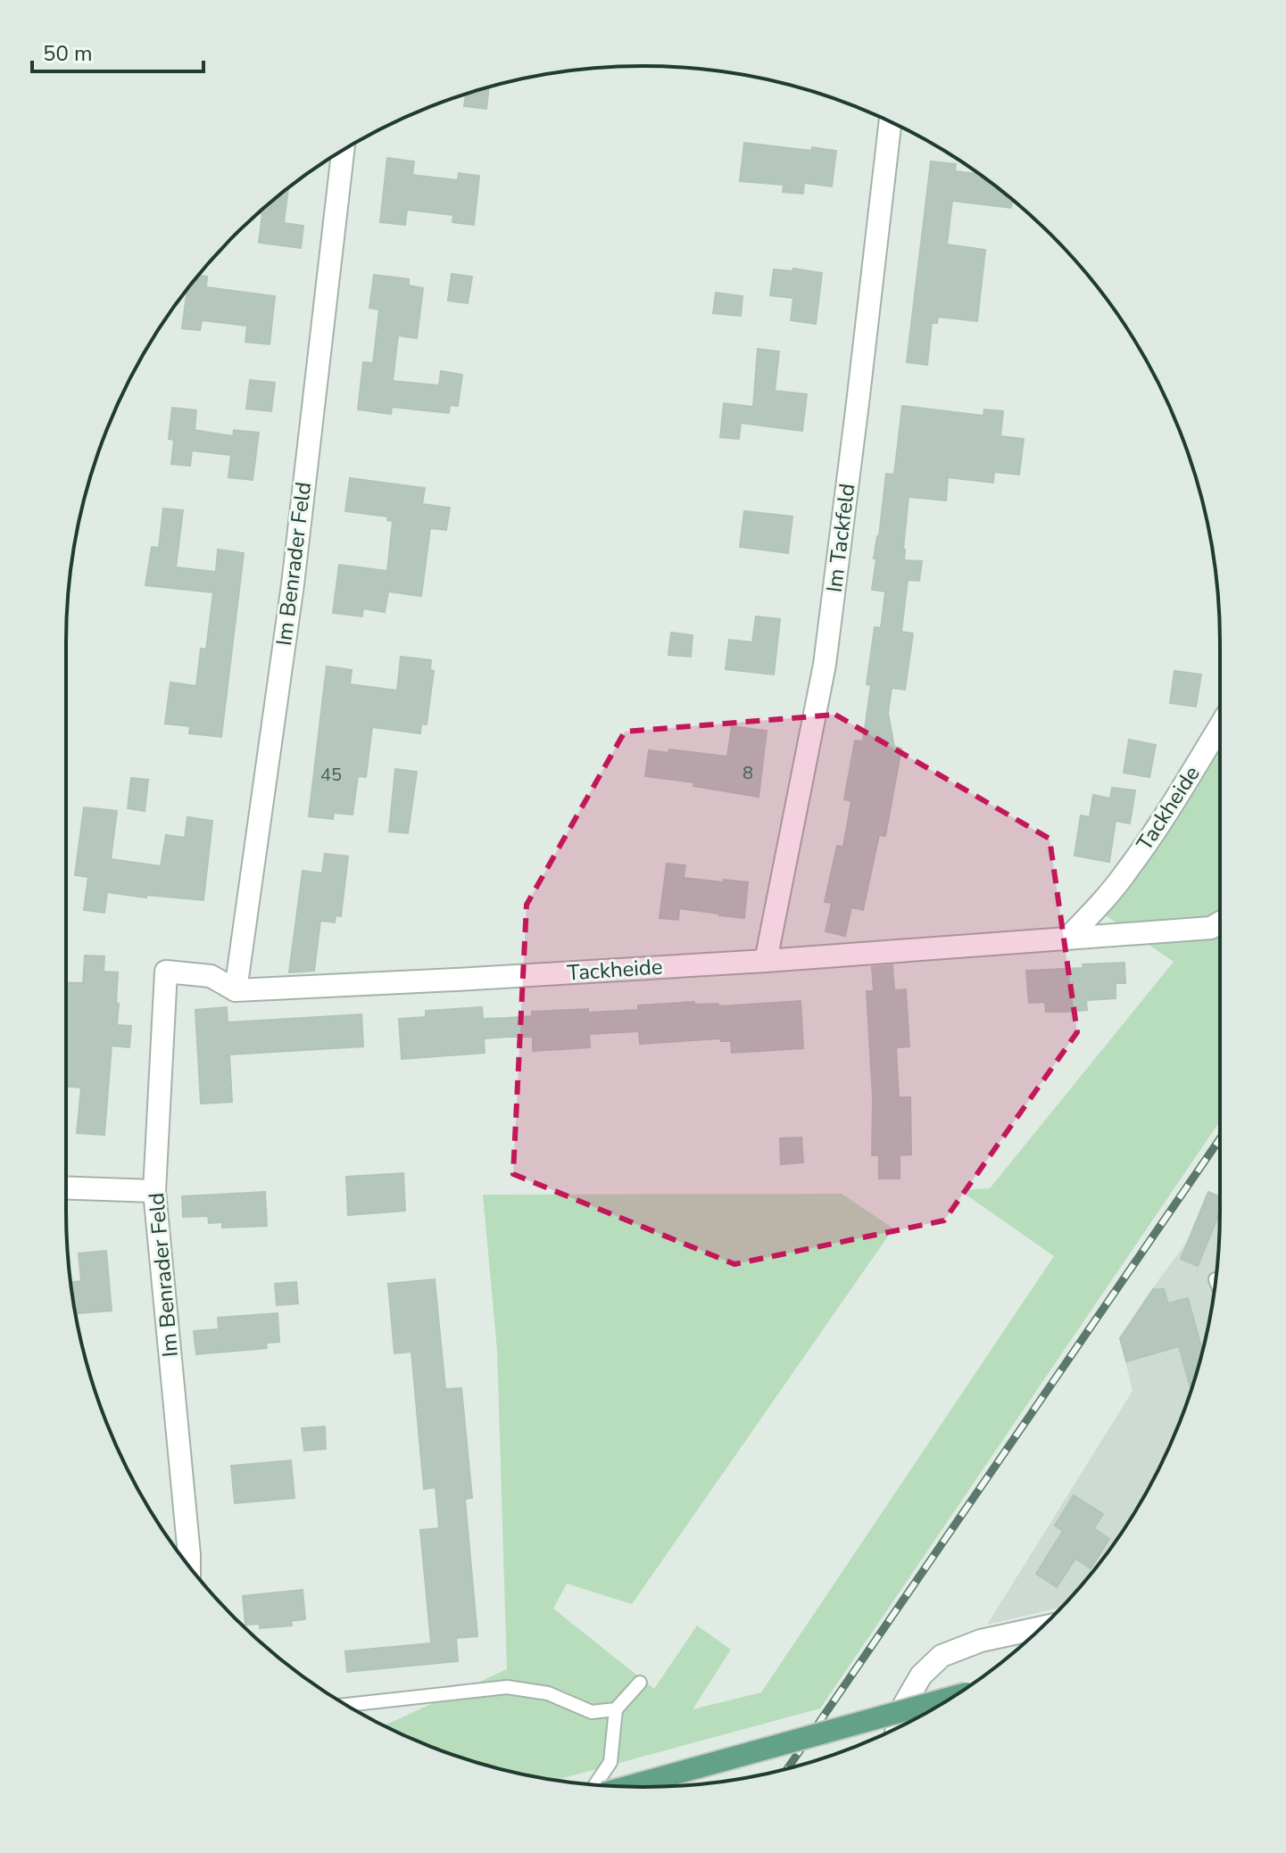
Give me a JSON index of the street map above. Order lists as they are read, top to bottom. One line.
{"streets":{"street":["Im Tackfeld","Im Benrader Feld","Tackheide"]},"crossings":[["Im Tackfeld","Tackheide"],["Im Benrader Feld","Tackheide"]],"house_numbers":["8","45"],"scale_bar":"50 m"}
